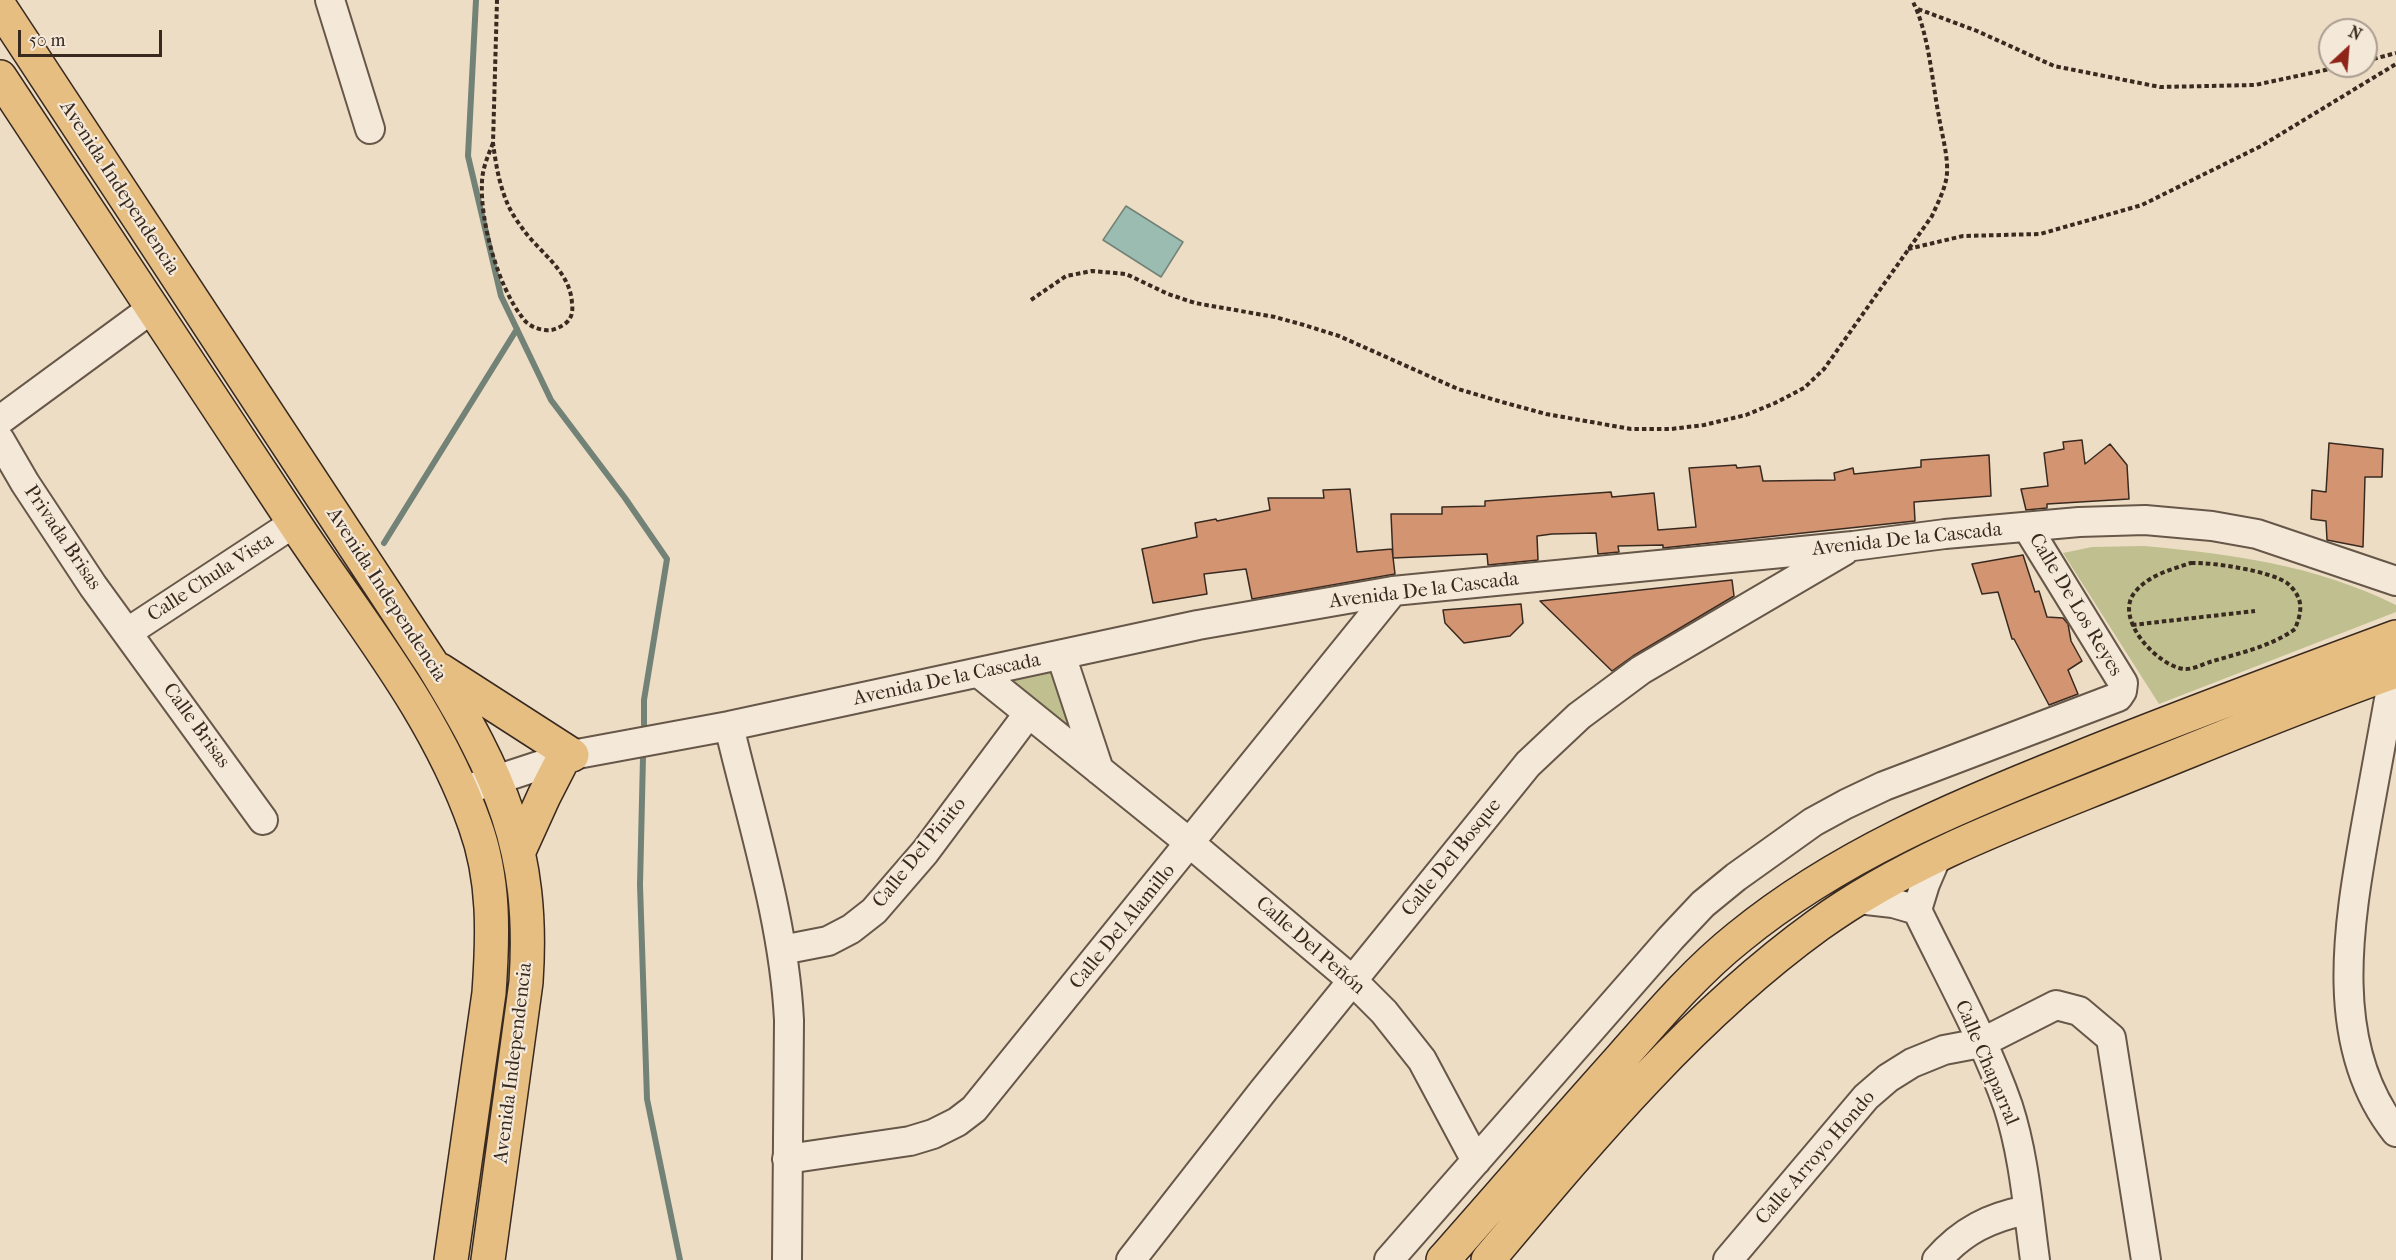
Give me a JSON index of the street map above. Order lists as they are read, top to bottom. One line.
{"streets":{"main road":["Avenida Independencia"],"street":["Privada Brisas","Avenida De la Cascada","Calle Chula Vista","Calle De Los Reyes","Calle Brisas","Calle Del Pinito","Calle Del Bosque","Calle Del Alamillo","Calle Del Peñón","Calle Chaparral","Calle Arroyo Hondo"]},"crossings":[["Avenida Independencia","Avenida De la Cascada"],["Avenida Independencia","Calle Chula Vista"],["Privada Brisas","Calle Chula Vista"],["Privada Brisas","Calle Brisas"],["Avenida De la Cascada","Calle De Los Reyes"],["Avenida De la Cascada","Calle Del Bosque"],["Avenida De la Cascada","Calle Del Alamillo"],["Avenida De la Cascada","Calle Del Peñón"],["Calle Chula Vista","Calle Brisas"],["Calle De Los Reyes","Calle Del Peñón"],["Calle Del Pinito","Calle Del Peñón"],["Calle Del Bosque","Calle Del Peñón"],["Calle Del Alamillo","Calle Del Peñón"],["Calle Chaparral","Calle Arroyo Hondo"]],"scale_bar":"50 m","north":"top right"}
